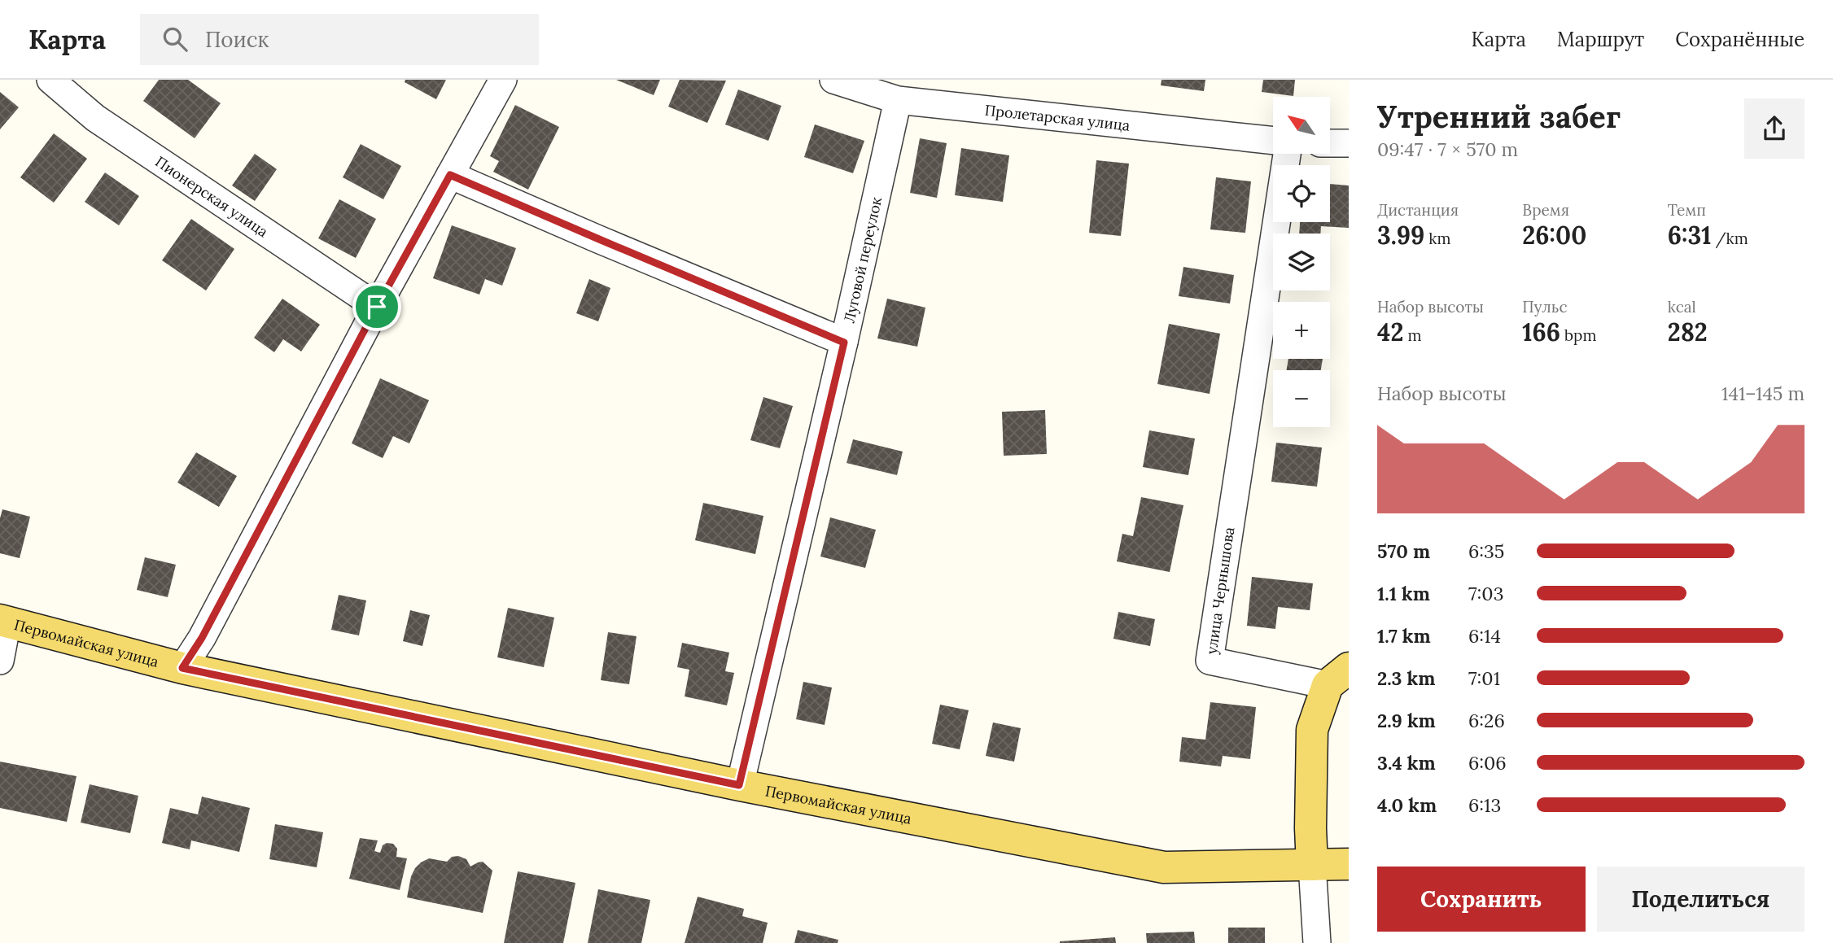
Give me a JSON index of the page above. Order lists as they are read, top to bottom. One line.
{"streets":{"main road":["улица Чернышова","Первомайская улица"],"street":["Пролетарская улица","Пионерская улица","Луговой переулок"]},"crossings":[["Пролетарская улица","Луговой переулок"],["Луговой переулок","Первомайская улица"],["улица Чернышова","Первомайская улица"]],"north":"top left","page":{"header":"Карта","search":"Поиск","nav":["Карта","Маршрут","Сохранённые"],"heading":["Утренний забег","09:47 · 7 × 570 m"],"map_buttons":["+","−"],"stats":[["Дистанция","3.99 km"],["Время","26:00"],["Темп","6:31 /km"],["Набор высоты","42 m"],["Пульс","166 bpm"],["kcal","282"]],"chart":["Набор высоты","141–145 m"],"list":[{"name":"570 m","note":"6:35"},{"name":"1.1 km","note":"7:03"},{"name":"1.7 km","note":"6:14"},{"name":"2.3 km","note":"7:01"},{"name":"2.9 km","note":"6:26"},{"name":"3.4 km","note":"6:06"},{"name":"4.0 km","note":"6:13"}],"buttons":["Сохранить","Поделиться"]}}
